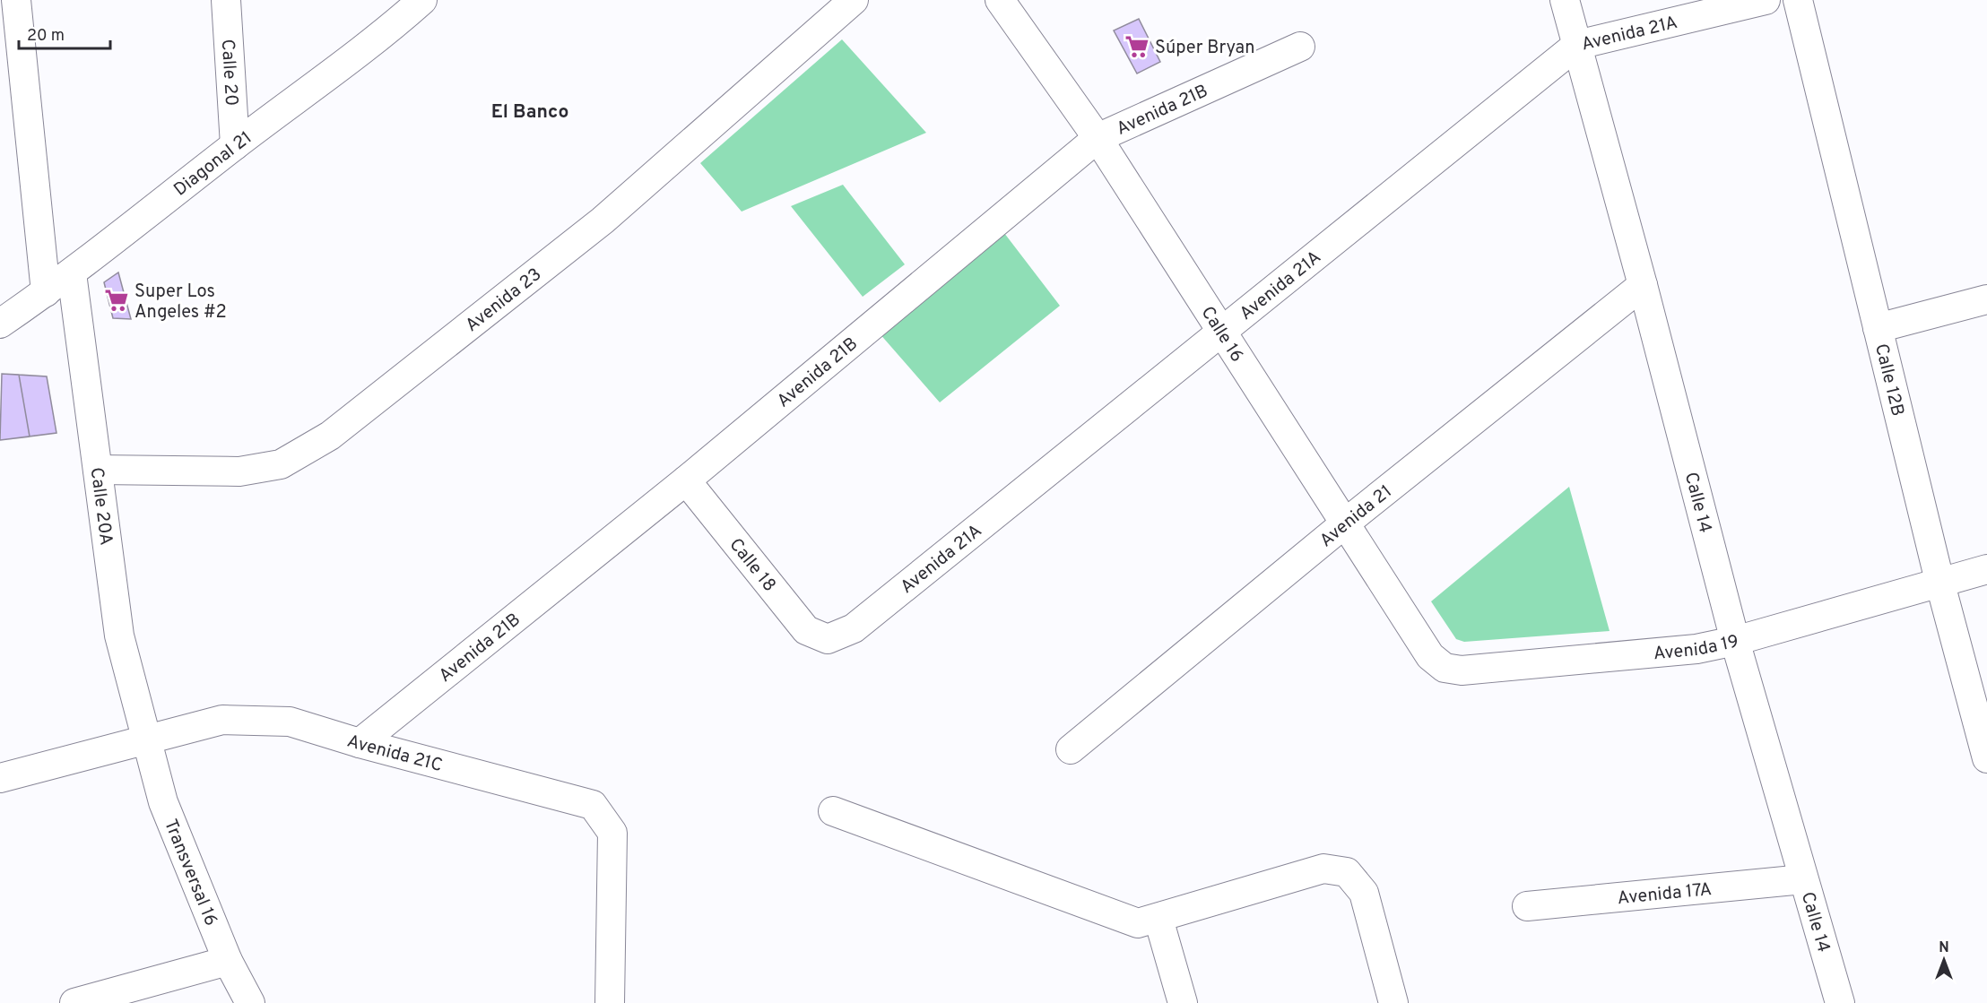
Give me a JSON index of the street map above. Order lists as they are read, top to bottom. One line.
{"streets":{"street":["Avenida 21A","Calle 20","Avenida 21B","Diagonal 21","Avenida 23","Calle 16","Calle 12B","Calle 14","Calle 20A","Avenida 21","Calle 18","Avenida 19","Avenida 21C","Transversal 16","Avenida 17A"]},"crossings":[["Avenida 21A","Calle 16"],["Avenida 21A","Calle 14"],["Avenida 21A","Calle 18"],["Calle 20","Diagonal 21"],["Avenida 21B","Calle 16"],["Avenida 21B","Calle 18"],["Avenida 21B","Avenida 21C"],["Diagonal 21","Calle 20A"],["Avenida 23","Calle 20A"],["Calle 16","Avenida 21"],["Calle 16","Avenida 19"],["Calle 12B","Avenida 19"],["Calle 14","Avenida 21"],["Calle 14","Avenida 19"],["Calle 14","Avenida 17A"],["Calle 20A","Avenida 21C"],["Calle 20A","Transversal 16"],["Avenida 21C","Transversal 16"]],"districts":["El Banco"],"places":{"supermarket":["Súper Bryan","Super Los Angeles #2"]},"scale_bar":"20 m","north":"top"}
